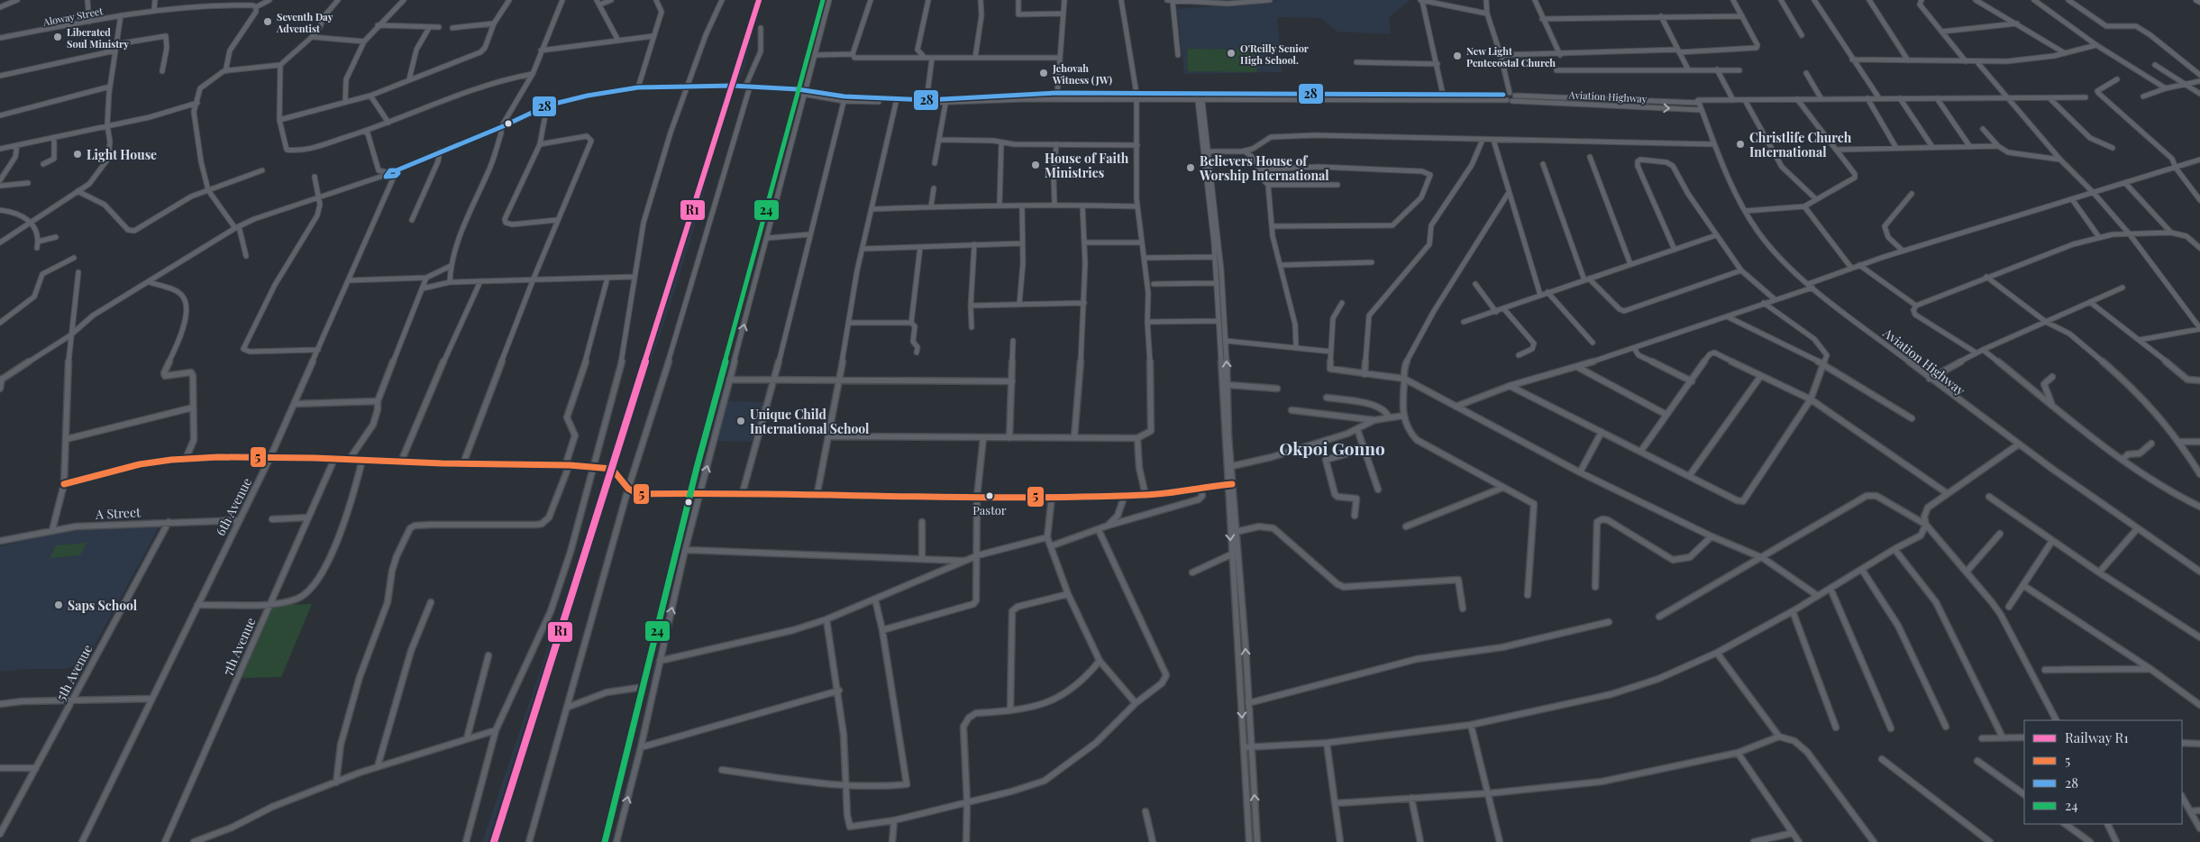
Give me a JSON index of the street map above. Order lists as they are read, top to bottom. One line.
{"streets":{"street":["Aloway Street","Aviation Highway","6th Avenue","A Street","7th Avenue","5th Avenue"]},"crossings":[["6th Avenue","A Street"],["A Street","5th Avenue"]],"districts":["Okpoi Gonno"],"places":["Seventh Day Adventist","Liberated Soul Ministry","O'Reilly Senior High School.","New Light Pentecostal Church","Jehovah Witness (JW)","Christlife Church International","Light House","House of Faith Ministries","Believers House of Worship International","Unique Child International School","Pastor","Saps School"],"lines":["rail line R1","transit line 24","transit line 28","transit line 5"],"legend":["Railway R1","5","28","24"]}
